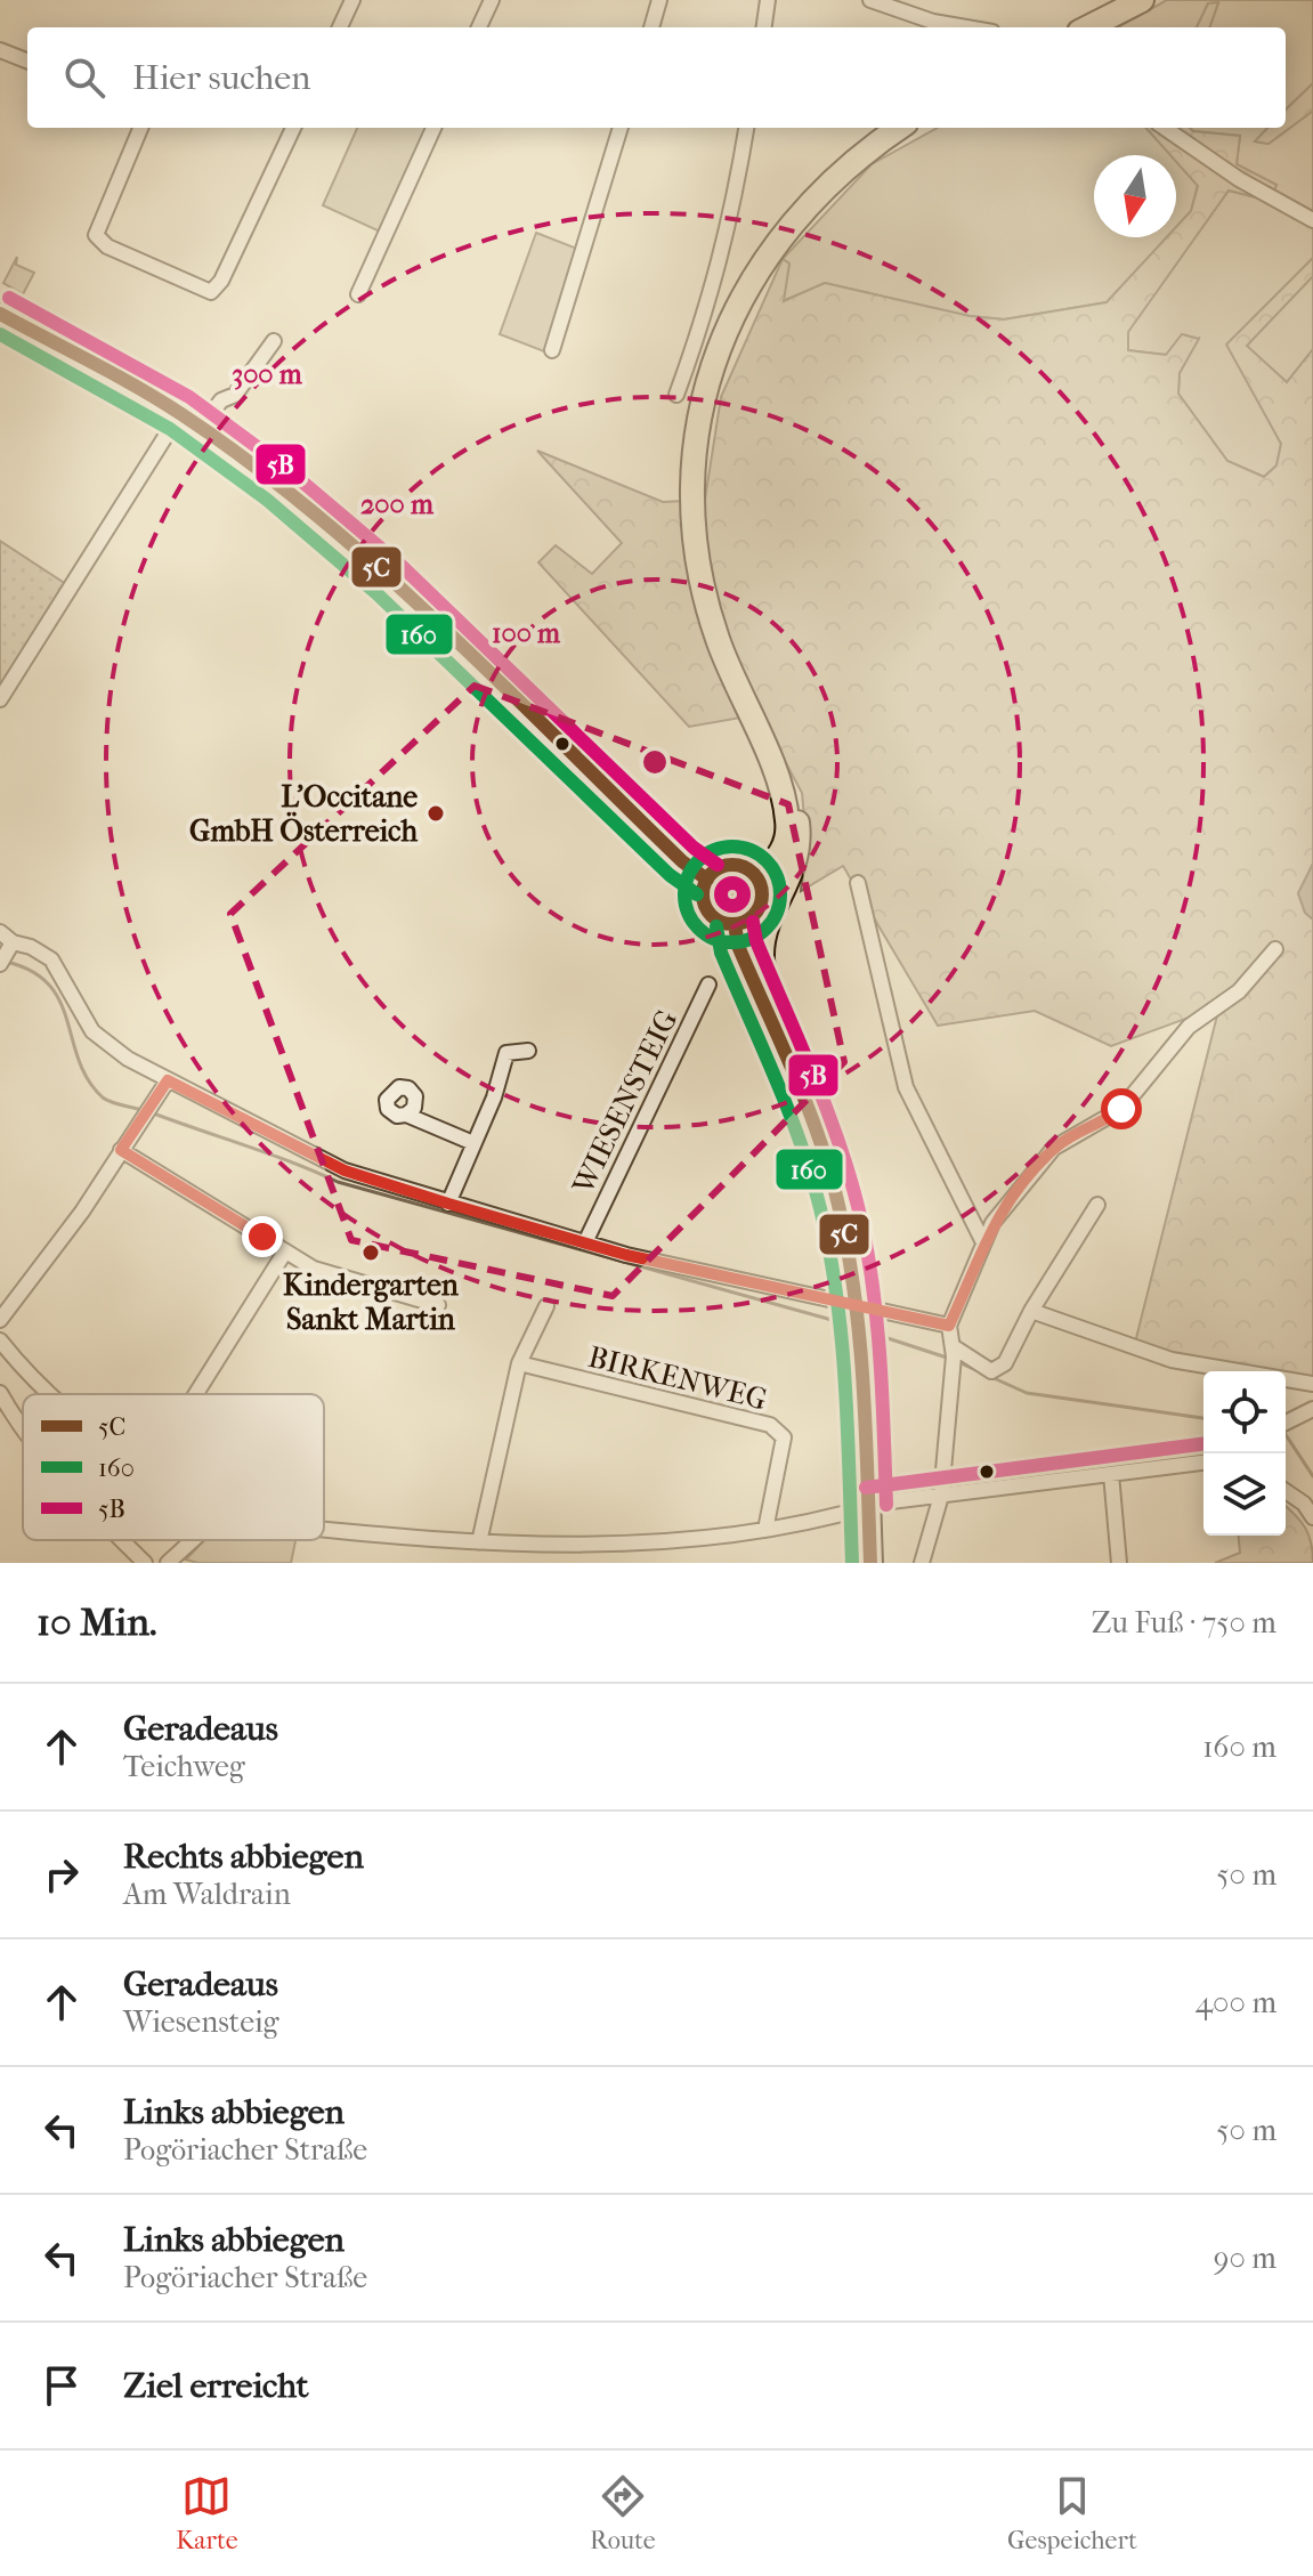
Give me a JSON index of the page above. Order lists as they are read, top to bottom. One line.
{"streets":{"street":["WIESENSTEIG","BIRKENWEG"]},"places":["L'Occitane GmbH Österreich","Kindergarten Sankt Martin"],"lines":["transit line 5B","transit line 5C","transit line 160"],"legend":["5C","160","5B"],"north":"bottom","page":{"search":"Hier suchen","heading":["10 Min.","Zu Fuß · 750 m"],"list":[["Geradeaus","Teichweg","160 m"],["Rechts abbiegen","Am Waldrain","50 m"],["Geradeaus","Wiesensteig","400 m"],["Links abbiegen","Pogöriacher Straße","50 m"],["Links abbiegen","Pogöriacher Straße","90 m"],"Ziel erreicht"],"nav":["Karte","Route","Gespeichert"]},"rings":["300 m","200 m","100 m"]}
